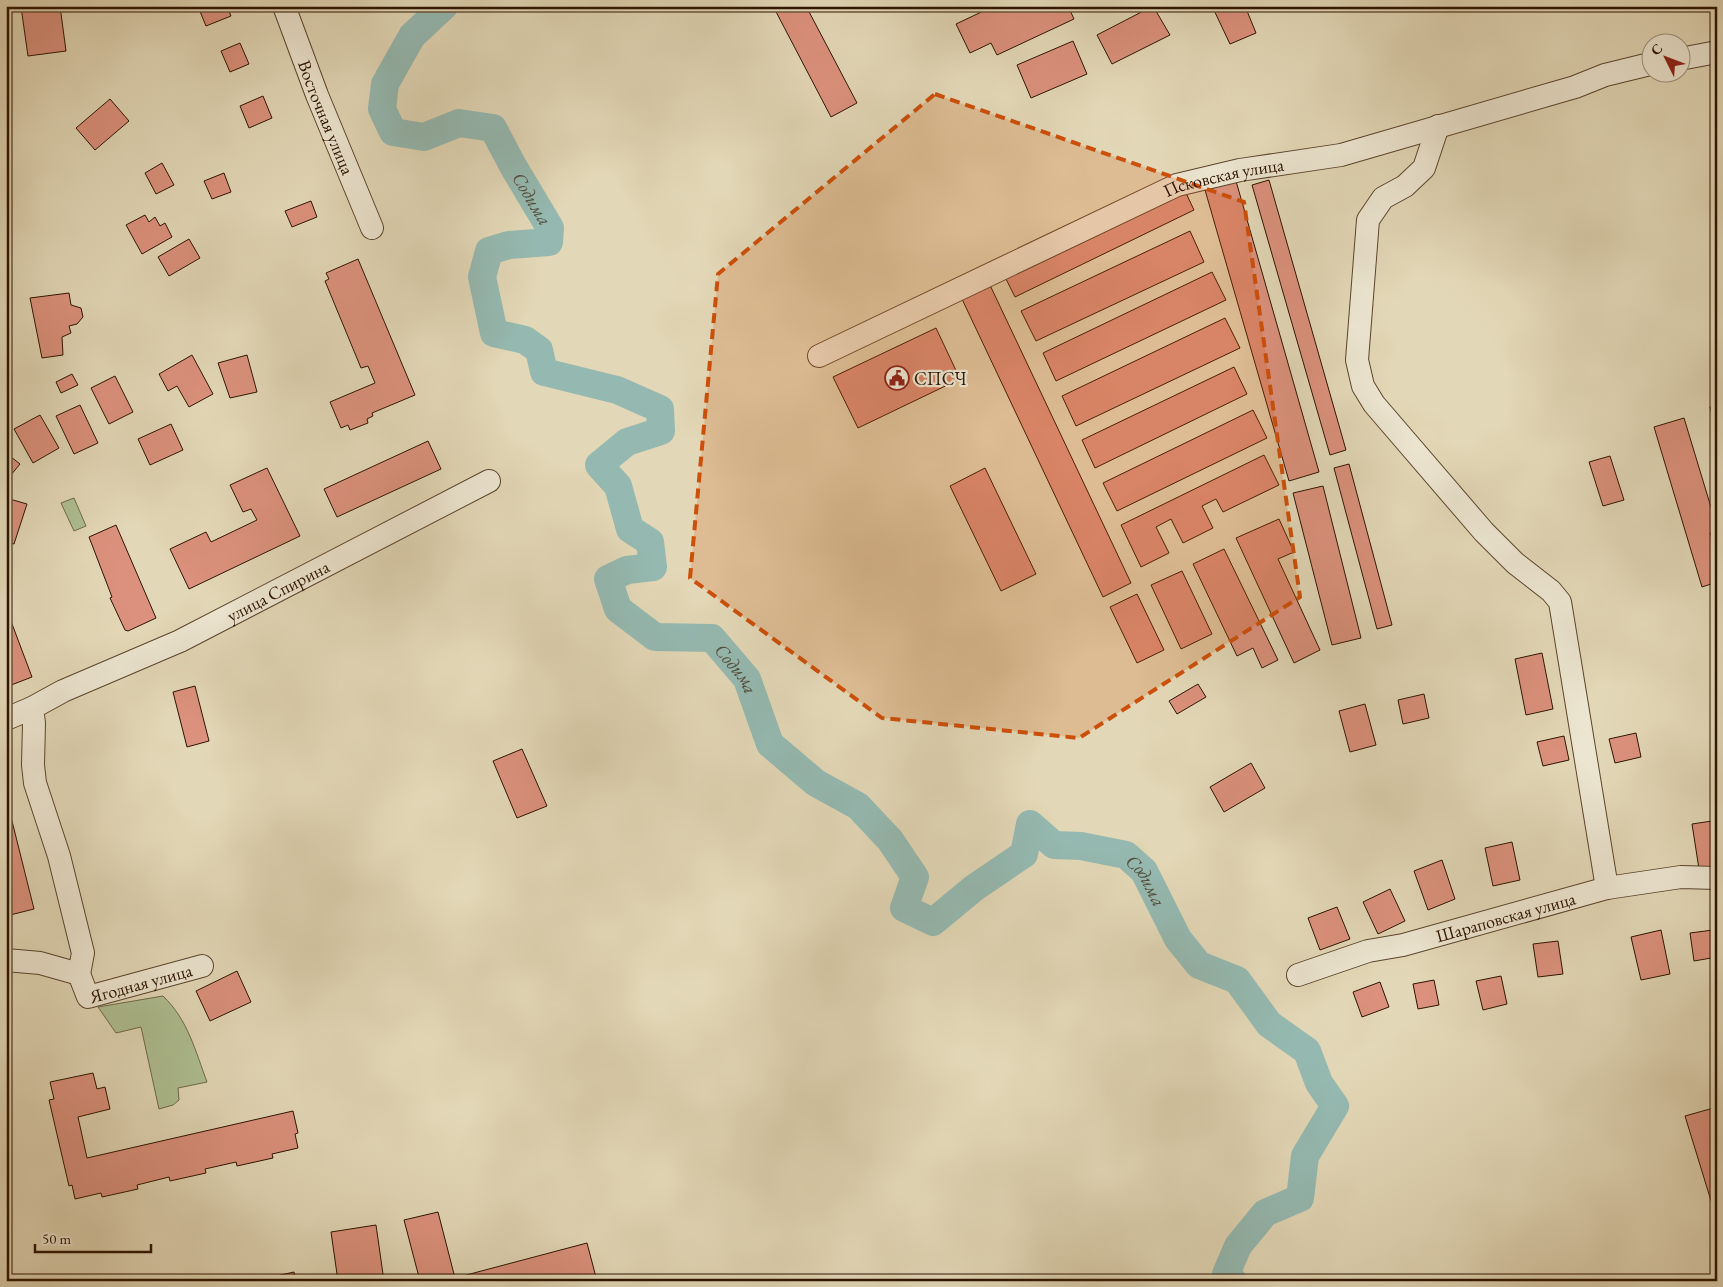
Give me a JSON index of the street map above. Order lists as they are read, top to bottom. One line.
{"streets":{"street":["Восточная улица","Псковская улица","улица Спирина","Шараповская улица","Ягодная улица"]},"water":["Содима"],"places":{"public building":["СПСЧ"]},"scale_bar":"50 m","north":"top left"}
